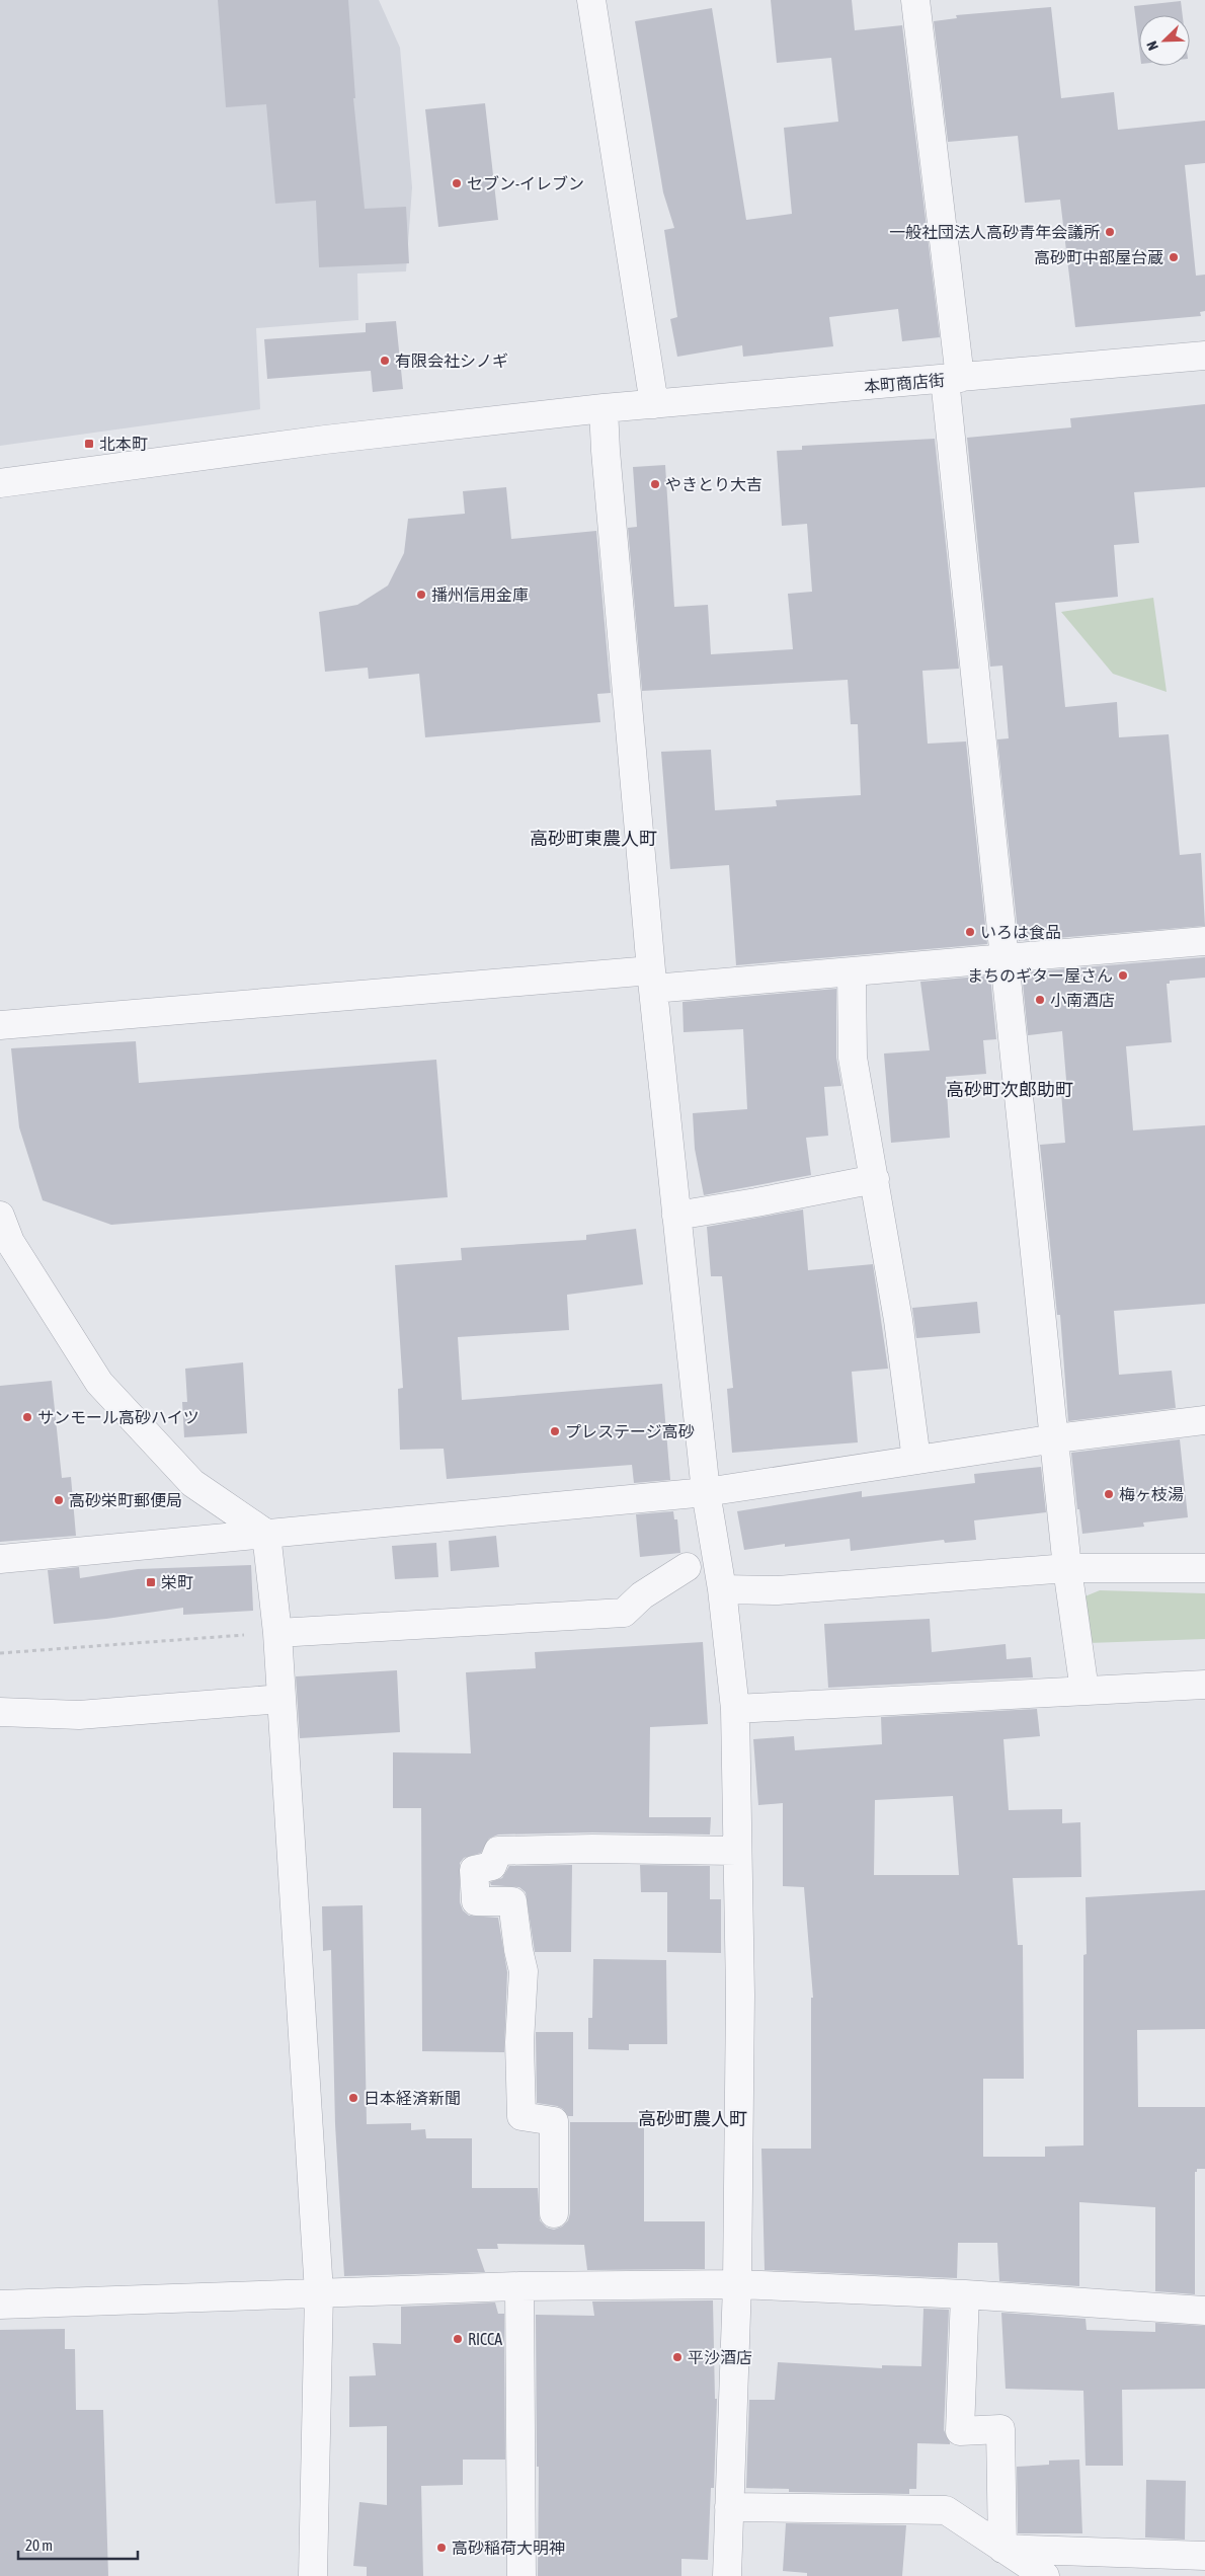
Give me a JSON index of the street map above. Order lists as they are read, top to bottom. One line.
{"streets":{"street":["本町商店街"]},"districts":["高砂町東農人町","高砂町次郎助町","高砂町農人町"],"places":{"other":["セブン-イレブン","一般社団法人高砂青年会議所","高砂町中部屋台蔵","有限会社シノギ","やきとり大吉","播州信用金庫","いろは食品","まちのギター屋さん","小南酒店","サンモール高砂ハイツ","プレステージ高砂","梅ヶ枝湯","高砂栄町郵便局","日本経済新聞","RICCA","平沙酒店","高砂稲荷大明神"],"transit":["北本町","栄町"]},"scale_bar":"20 m","north":"bottom left"}
